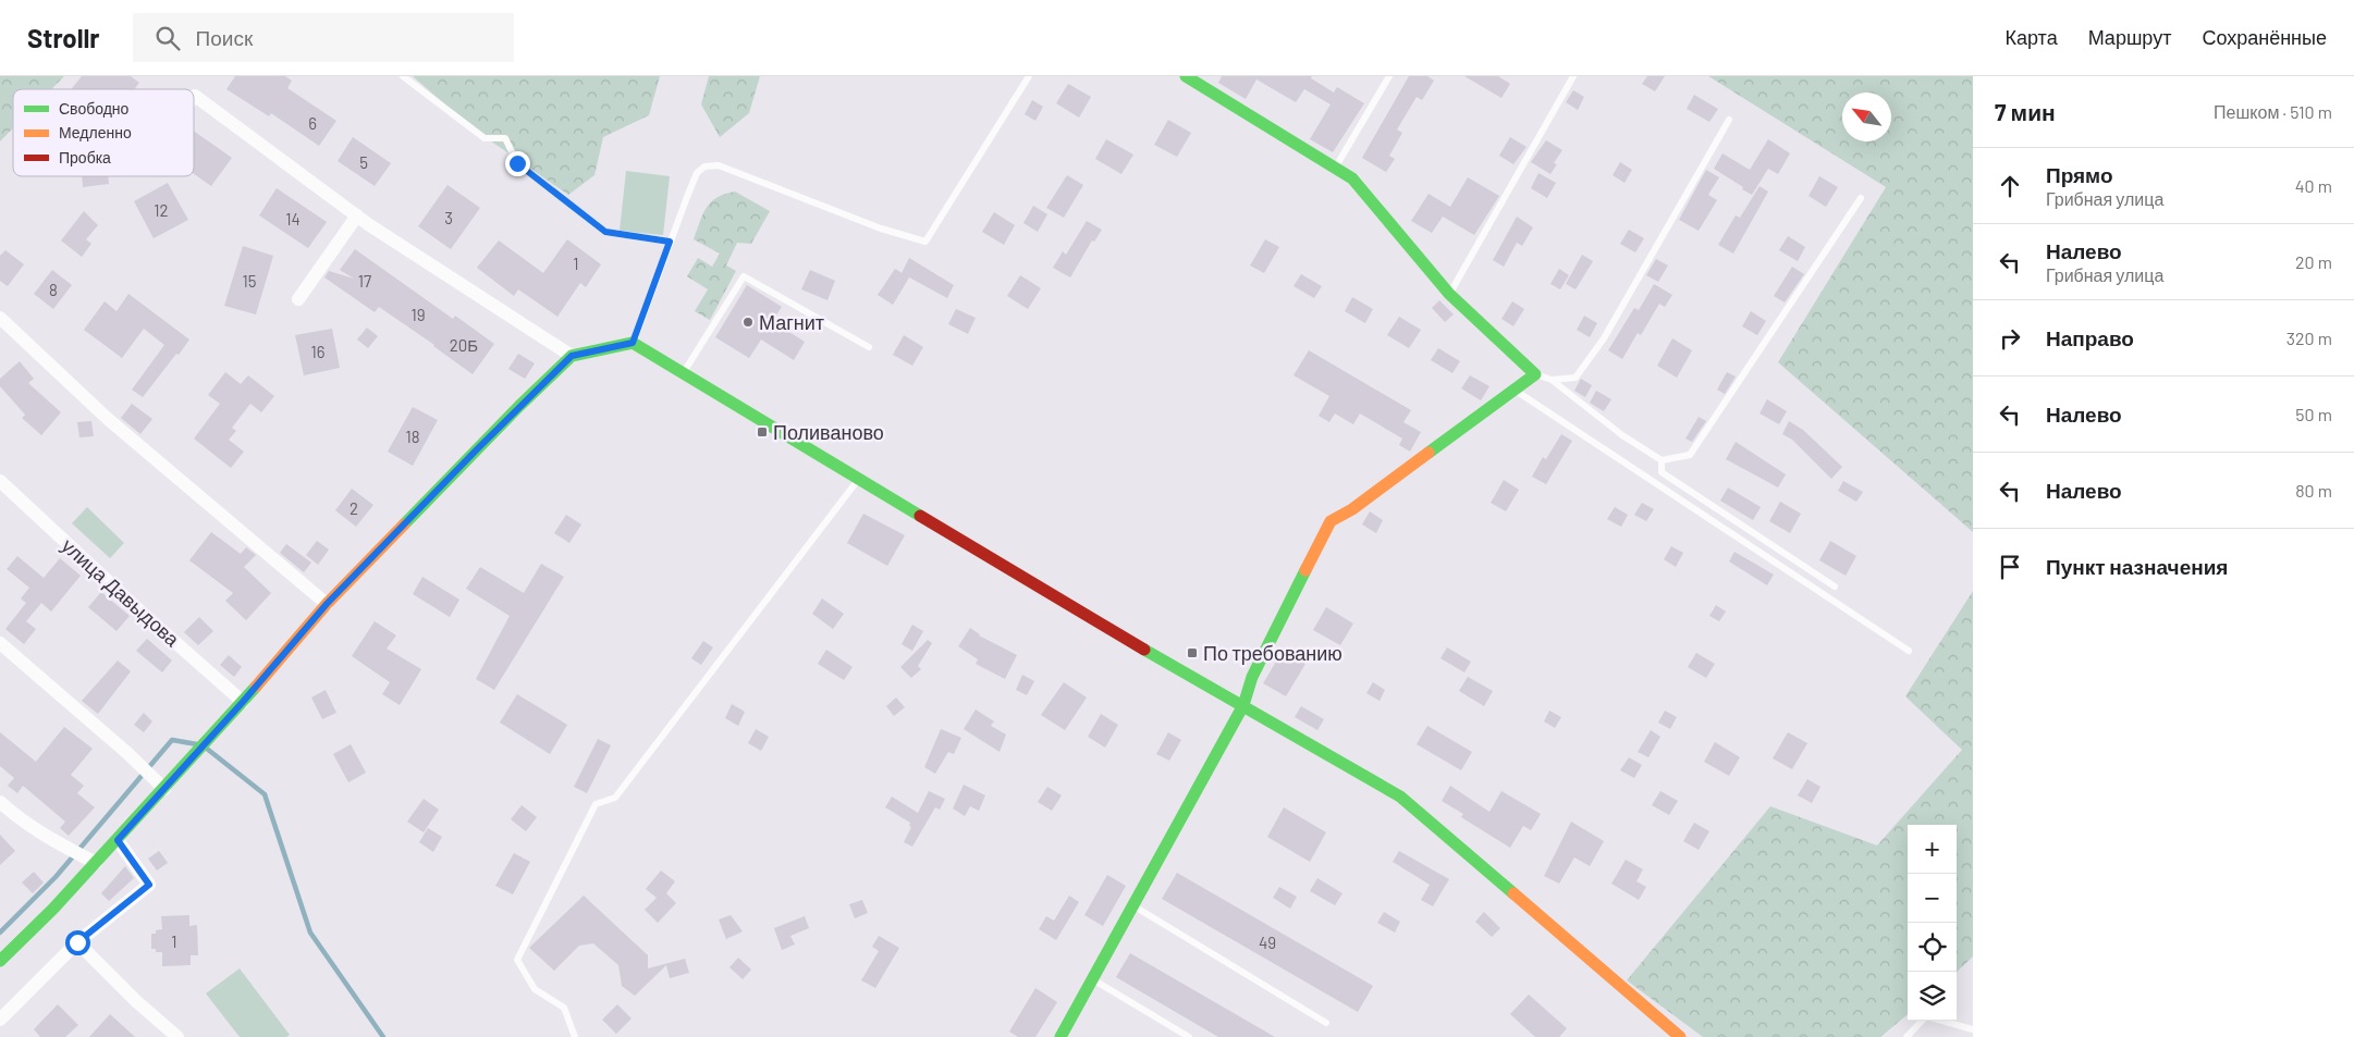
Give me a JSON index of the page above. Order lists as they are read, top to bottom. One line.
{"streets":{"street":["улица Давыдова"]},"places":{"other":["Магнит"],"transit":["Поливаново","По требованию"]},"house_numbers":["6","5","12","3","14","1","15","17","8","19","20Б","16","18","2","1","49"],"legend":["Свободно","Медленно","Пробка"],"north":"top left","page":{"header":"Strollr","search":"Поиск","nav":["Карта","Маршрут","Сохранённые"],"heading":["7 мин","Пешком · 510 m"],"list":[["Прямо","Грибная улица","40 m"],["Налево","Грибная улица","20 m"],["Направо","320 m"],["Налево","50 m"],["Налево","80 m"],"Пункт назначения"],"map_buttons":["+","−"]}}
